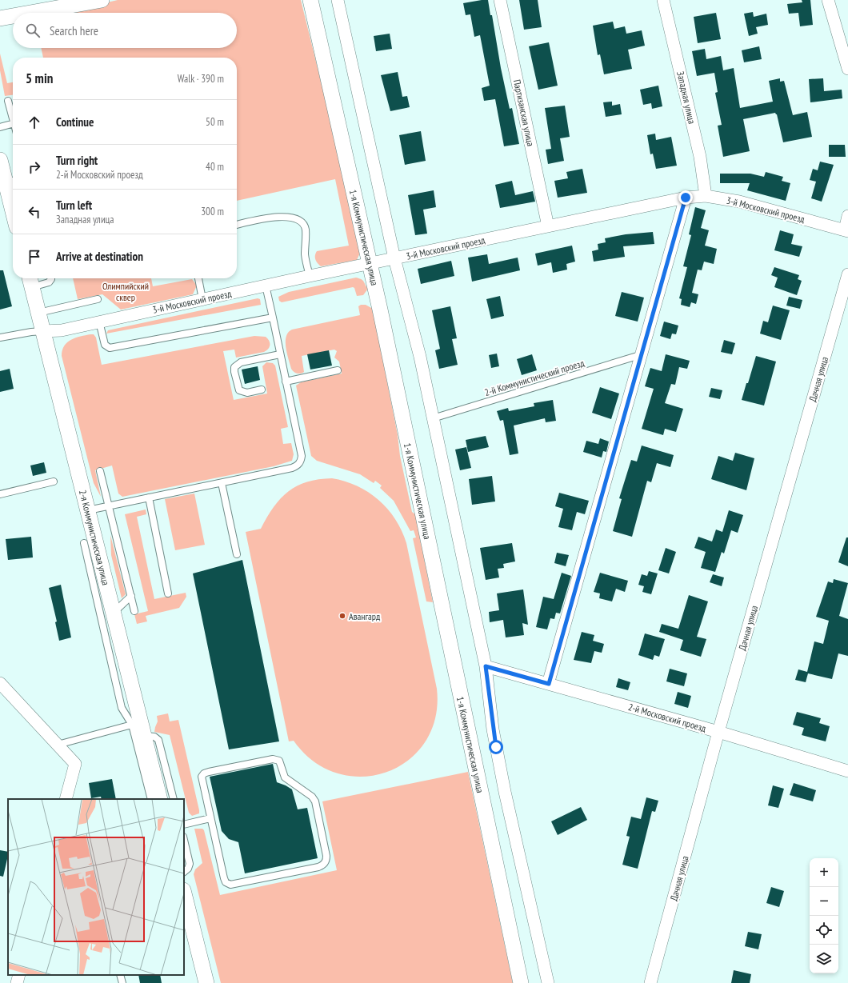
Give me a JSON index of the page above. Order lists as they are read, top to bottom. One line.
{"streets":{"street":["Западная улица","Партизанская улица","3-й Московский проезд","1-я Коммунистическая улица","Дачная улица","2-я Коммунистическая улица","2-й Московский проезд"],"lane":["2-й Коммунистический проезд"]},"crossings":[["Западная улица","3-й Московский проезд"],["Партизанская улица","3-й Московский проезд"],["3-й Московский проезд","1-я Коммунистическая улица"],["3-й Московский проезд","2-я Коммунистическая улица"],["Дачная улица","2-й Московский проезд"]],"parks":["Олимпийский сквер"],"places":["Авангард"],"page":{"search":"Search here","heading":["5 min","Walk · 390 m"],"list":[["Continue","50 m"],["Turn right","2-й Московский проезд","40 m"],["Turn left","Западная улица","300 m"],"Arrive at destination"],"map_buttons":["+","−"]}}
